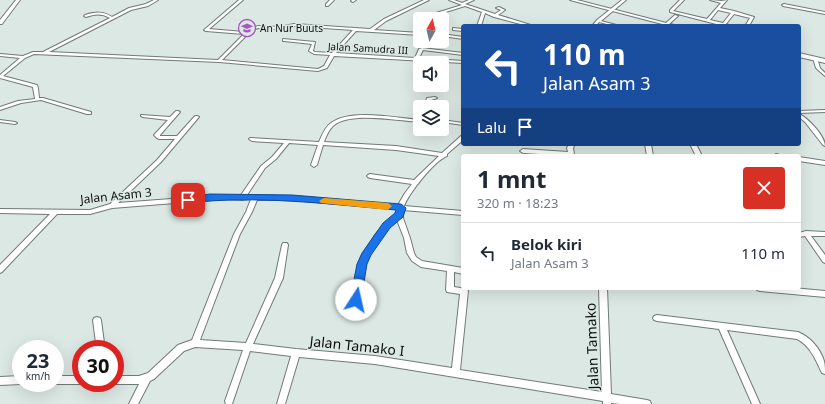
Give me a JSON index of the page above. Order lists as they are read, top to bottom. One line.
{"streets":{"street":["Jalan Samudra III","Jalan Asam 3","Jalan Tamako I","Jalan Tamako"]},"crossings":[["Jalan Tamako I","Jalan Tamako"]],"places":{"school or university":["An Nur Buuts"]},"north":"top","page":{"turn":["110 m","Jalan Asam 3"],"then":"Lalu","heading":["1 mnt","320 m · 18:23"],"list":[{"name":"Belok kiri","note":"Jalan Asam 3","value":"110 m"}],"speed":"23 km/h","limit":"30"}}
